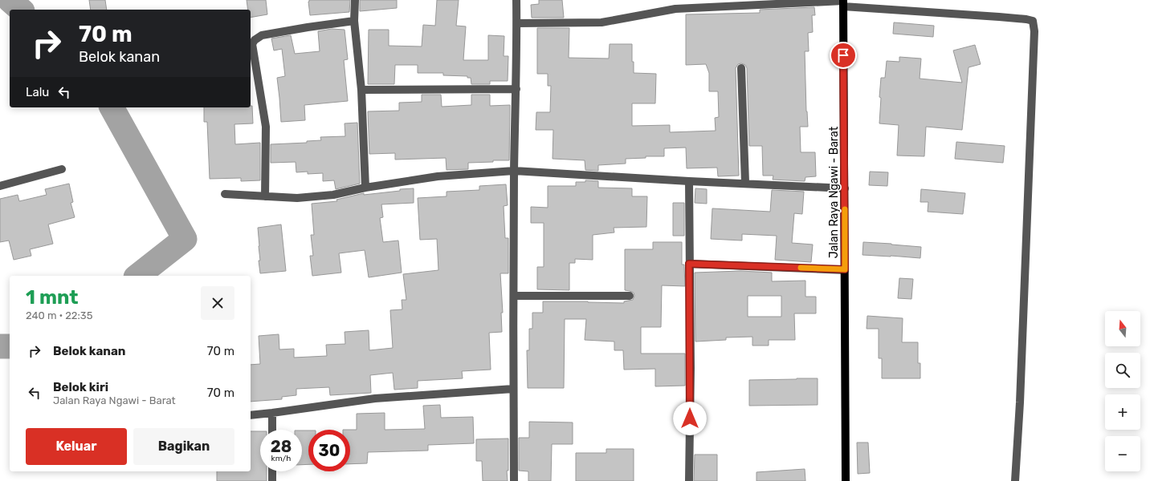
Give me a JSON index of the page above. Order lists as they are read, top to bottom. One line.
{"streets":{"main road":["Jalan Raya Ngawi - Barat"]},"north":"top","page":{"turn":["70 m","Belok kanan"],"then":"Lalu","heading":["1 mnt","240 m · 22:35"],"map_buttons":["+","−"],"list":[{"name":"Belok kanan","value":"70 m"},{"name":"Belok kiri","note":"Jalan Raya Ngawi - Barat","value":"70 m"}],"buttons":["Keluar","Bagikan"],"speed":"28 km/h","limit":"30"}}
